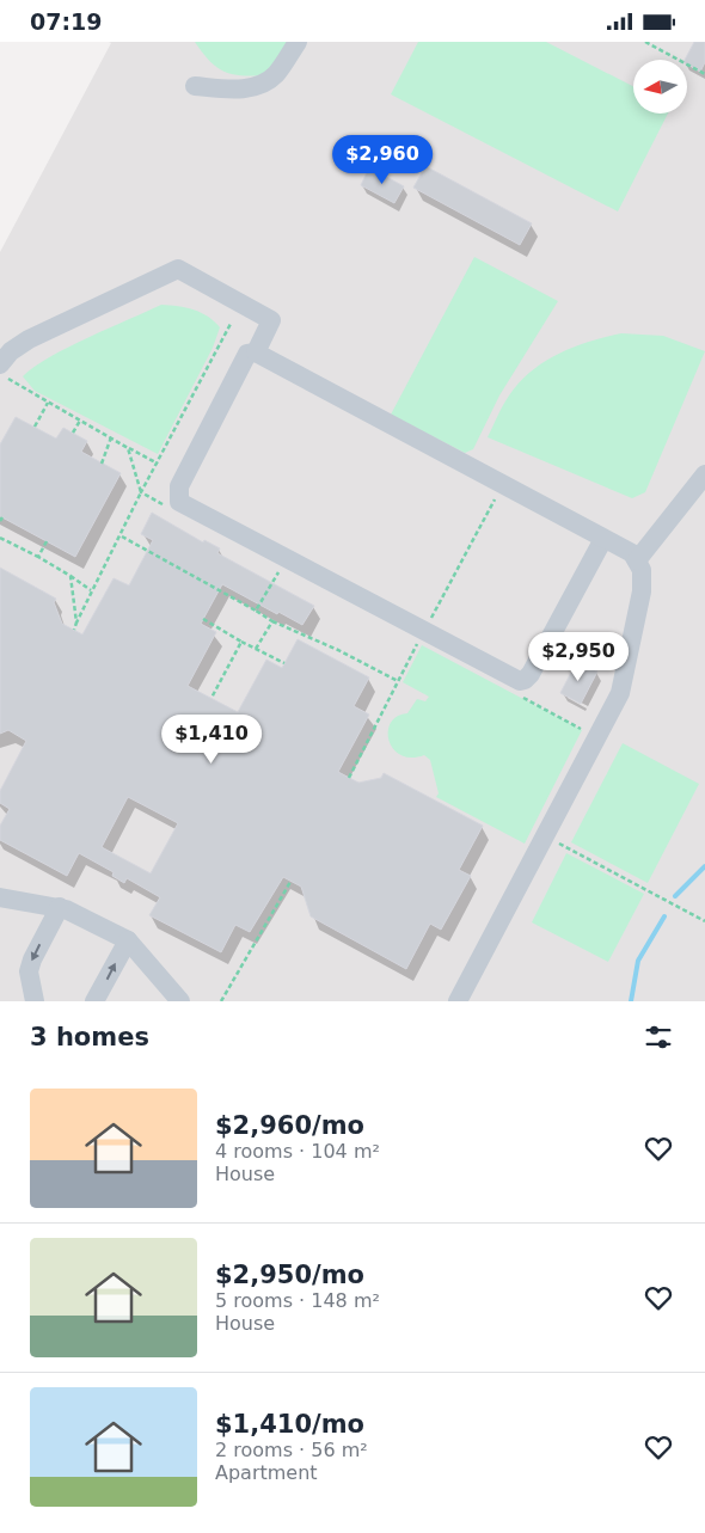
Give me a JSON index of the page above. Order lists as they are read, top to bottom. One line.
{"north":"left","page":{"status":"07:19","price":["$2,960","$2,950","$1,410"],"heading":"3 homes","list":[{"name":"$2,960/mo","note":"4 rooms · 104 m² · House"},{"name":"$2,950/mo","note":"5 rooms · 148 m² · House"},{"name":"$1,410/mo","note":"2 rooms · 56 m² · Apartment"}]}}
